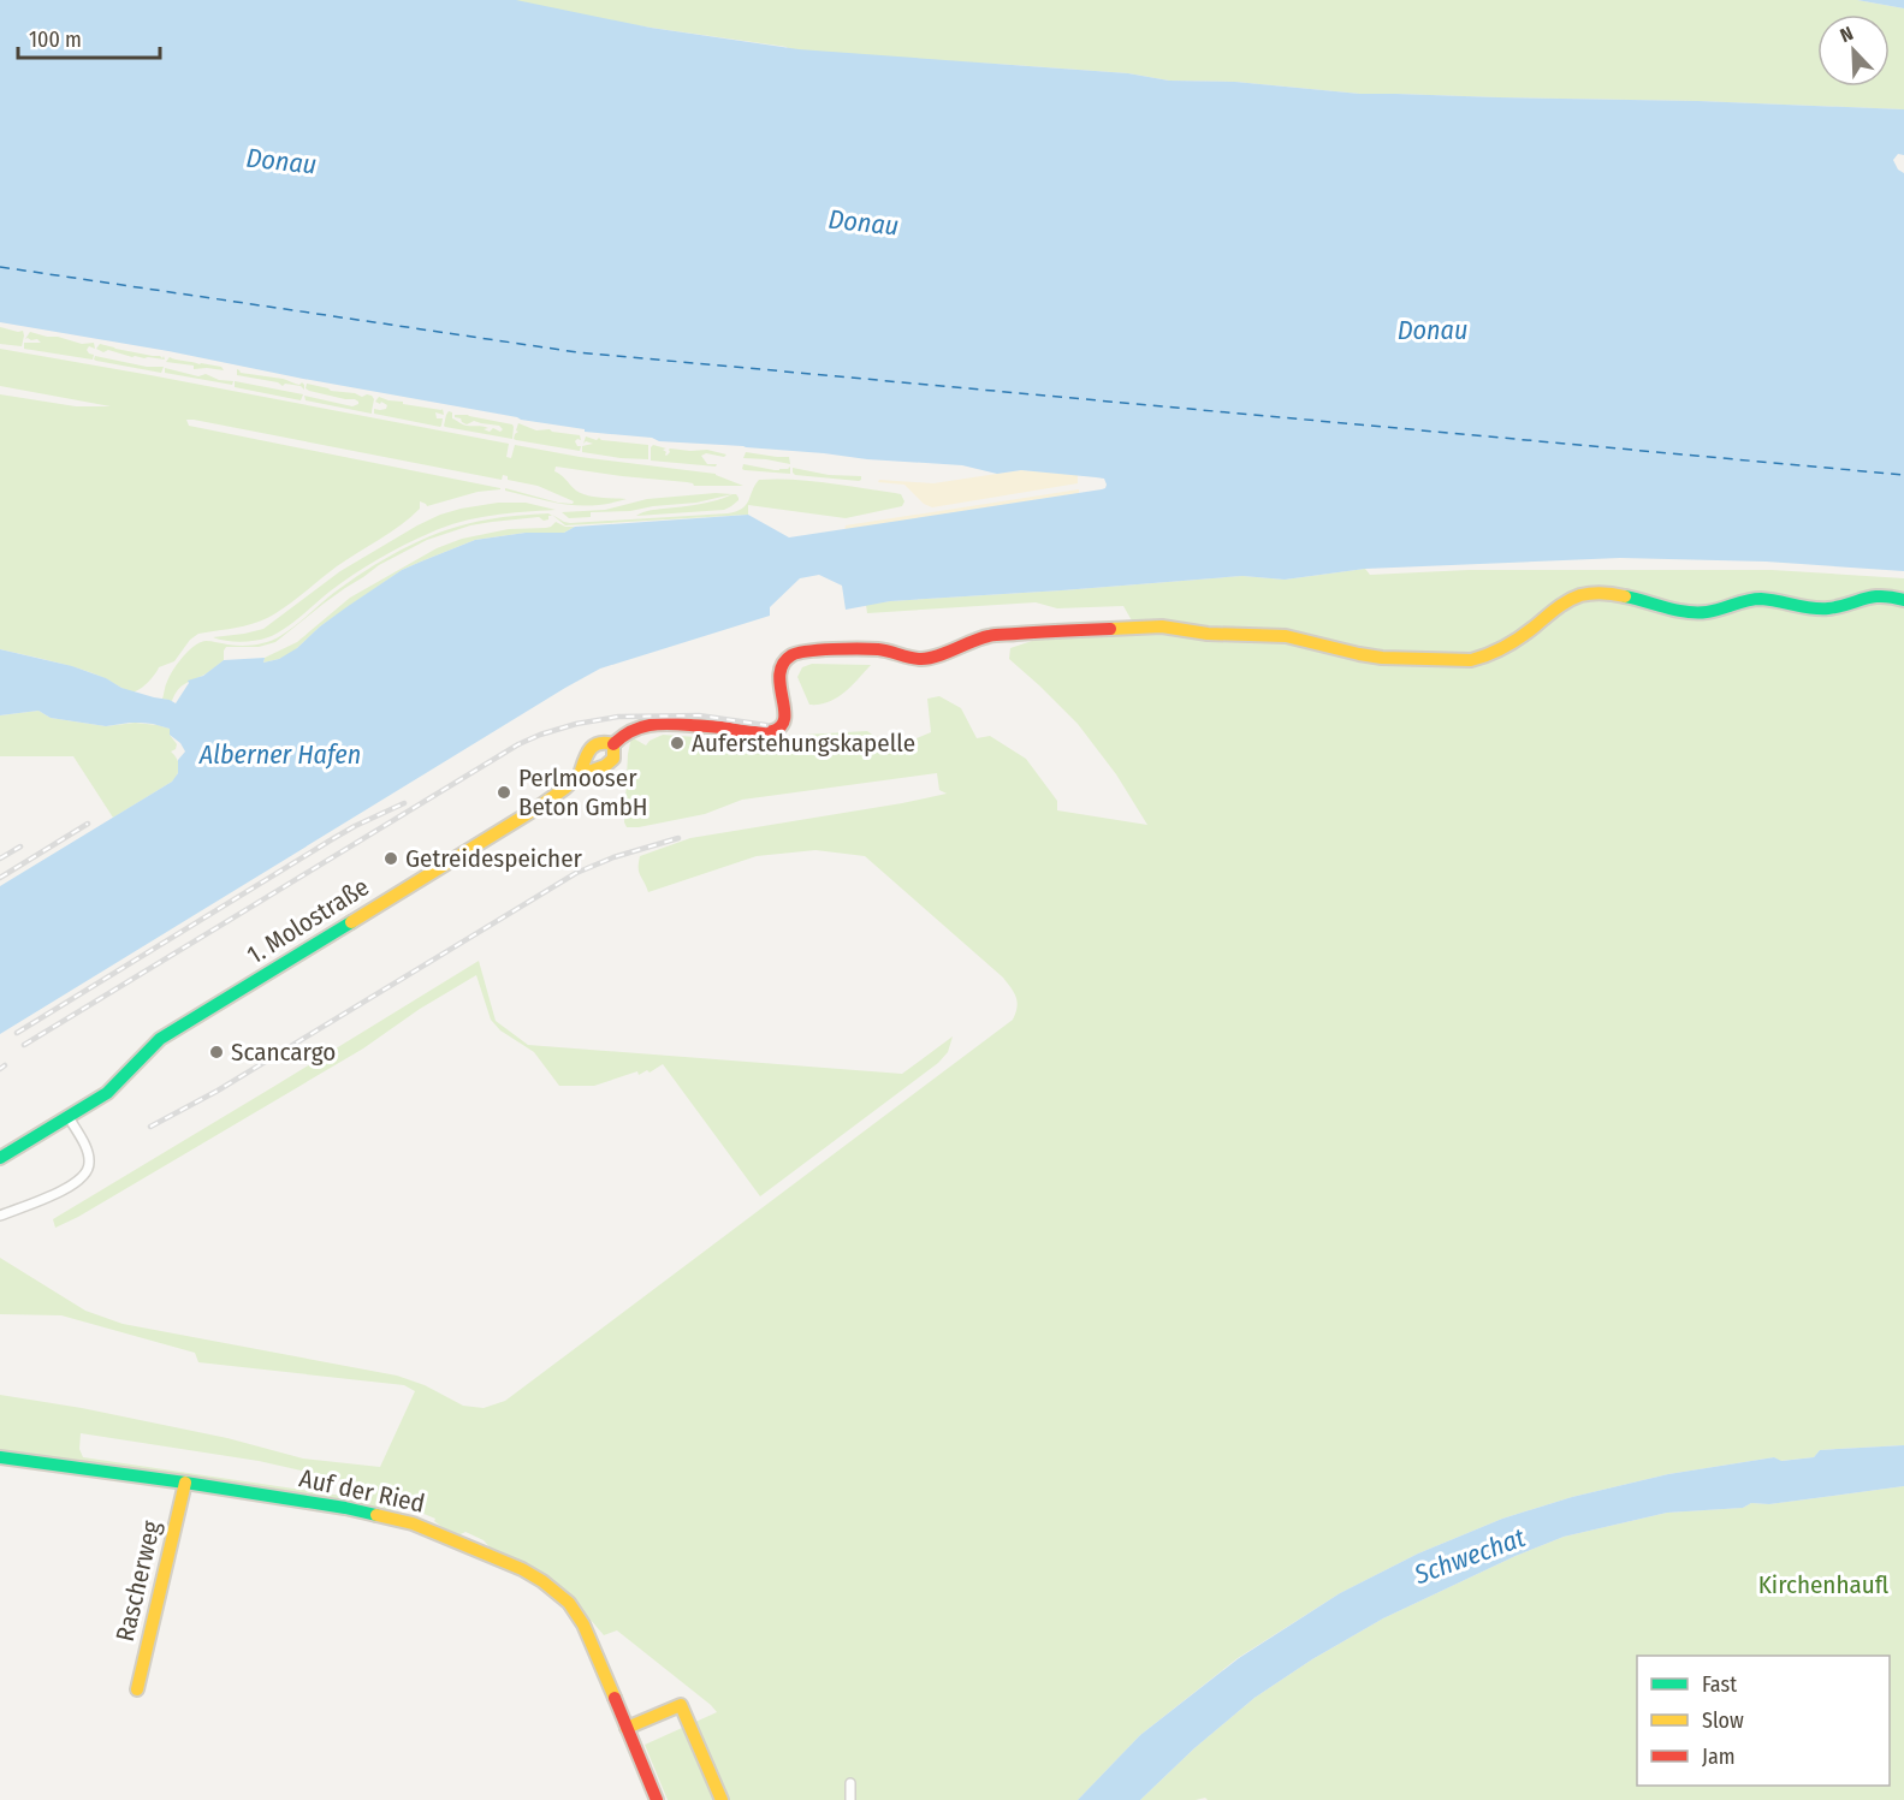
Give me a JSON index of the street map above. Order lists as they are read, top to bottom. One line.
{"streets":{"street":["1. Molostraße","Auf der Ried","Rascherweg"]},"crossings":[["Auf der Ried","Rascherweg"]],"water":["Donau","Alberner Hafen","Schwechat"],"parks":["Kirchenhaufl"],"places":["Auferstehungskapelle","Perlmooser Beton GmbH","Getreidespeicher","Scancargo"],"legend":["Fast","Slow","Jam"],"scale_bar":"100 m","north":"top left"}
